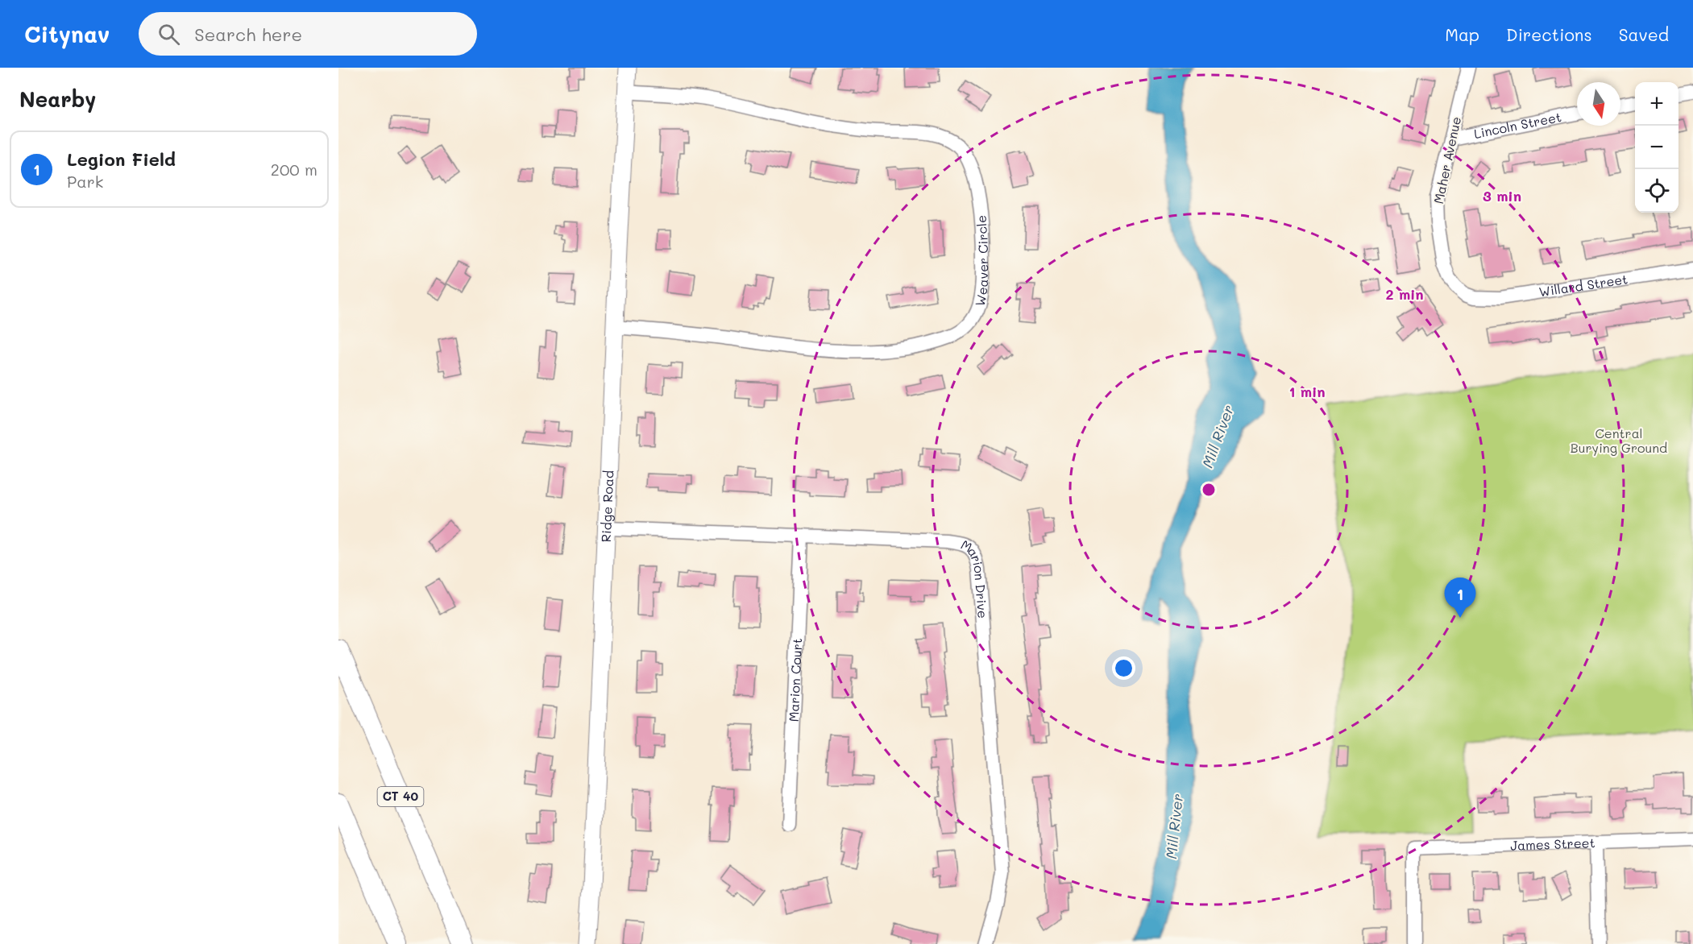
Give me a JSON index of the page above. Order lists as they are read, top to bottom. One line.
{"streets":{"highway":["CT 40"],"main road":["Ridge Road"],"street":["Lincoln Street","Maher Avenue","Weaver Circle","Willard Street","Marion Drive","Marion Court","James Street"]},"crossings":[["Lincoln Street","Maher Avenue"],["Maher Avenue","Willard Street"],["Weaver Circle","Ridge Road"],["Ridge Road","Marion Drive"],["Marion Drive","Marion Court"]],"water":["Mill River"],"parks":["Central Burying Ground"],"north":"bottom","page":{"header":"Citynav","search":"Search here","nav":["Map","Directions","Saved"],"heading":"Nearby","map_buttons":["+","−"],"list":[{"mark":"1","name":"Legion Field","note":"Park","value":"200 m"}],"pins":"1"},"rings":["3 min","2 min","1 min"]}
